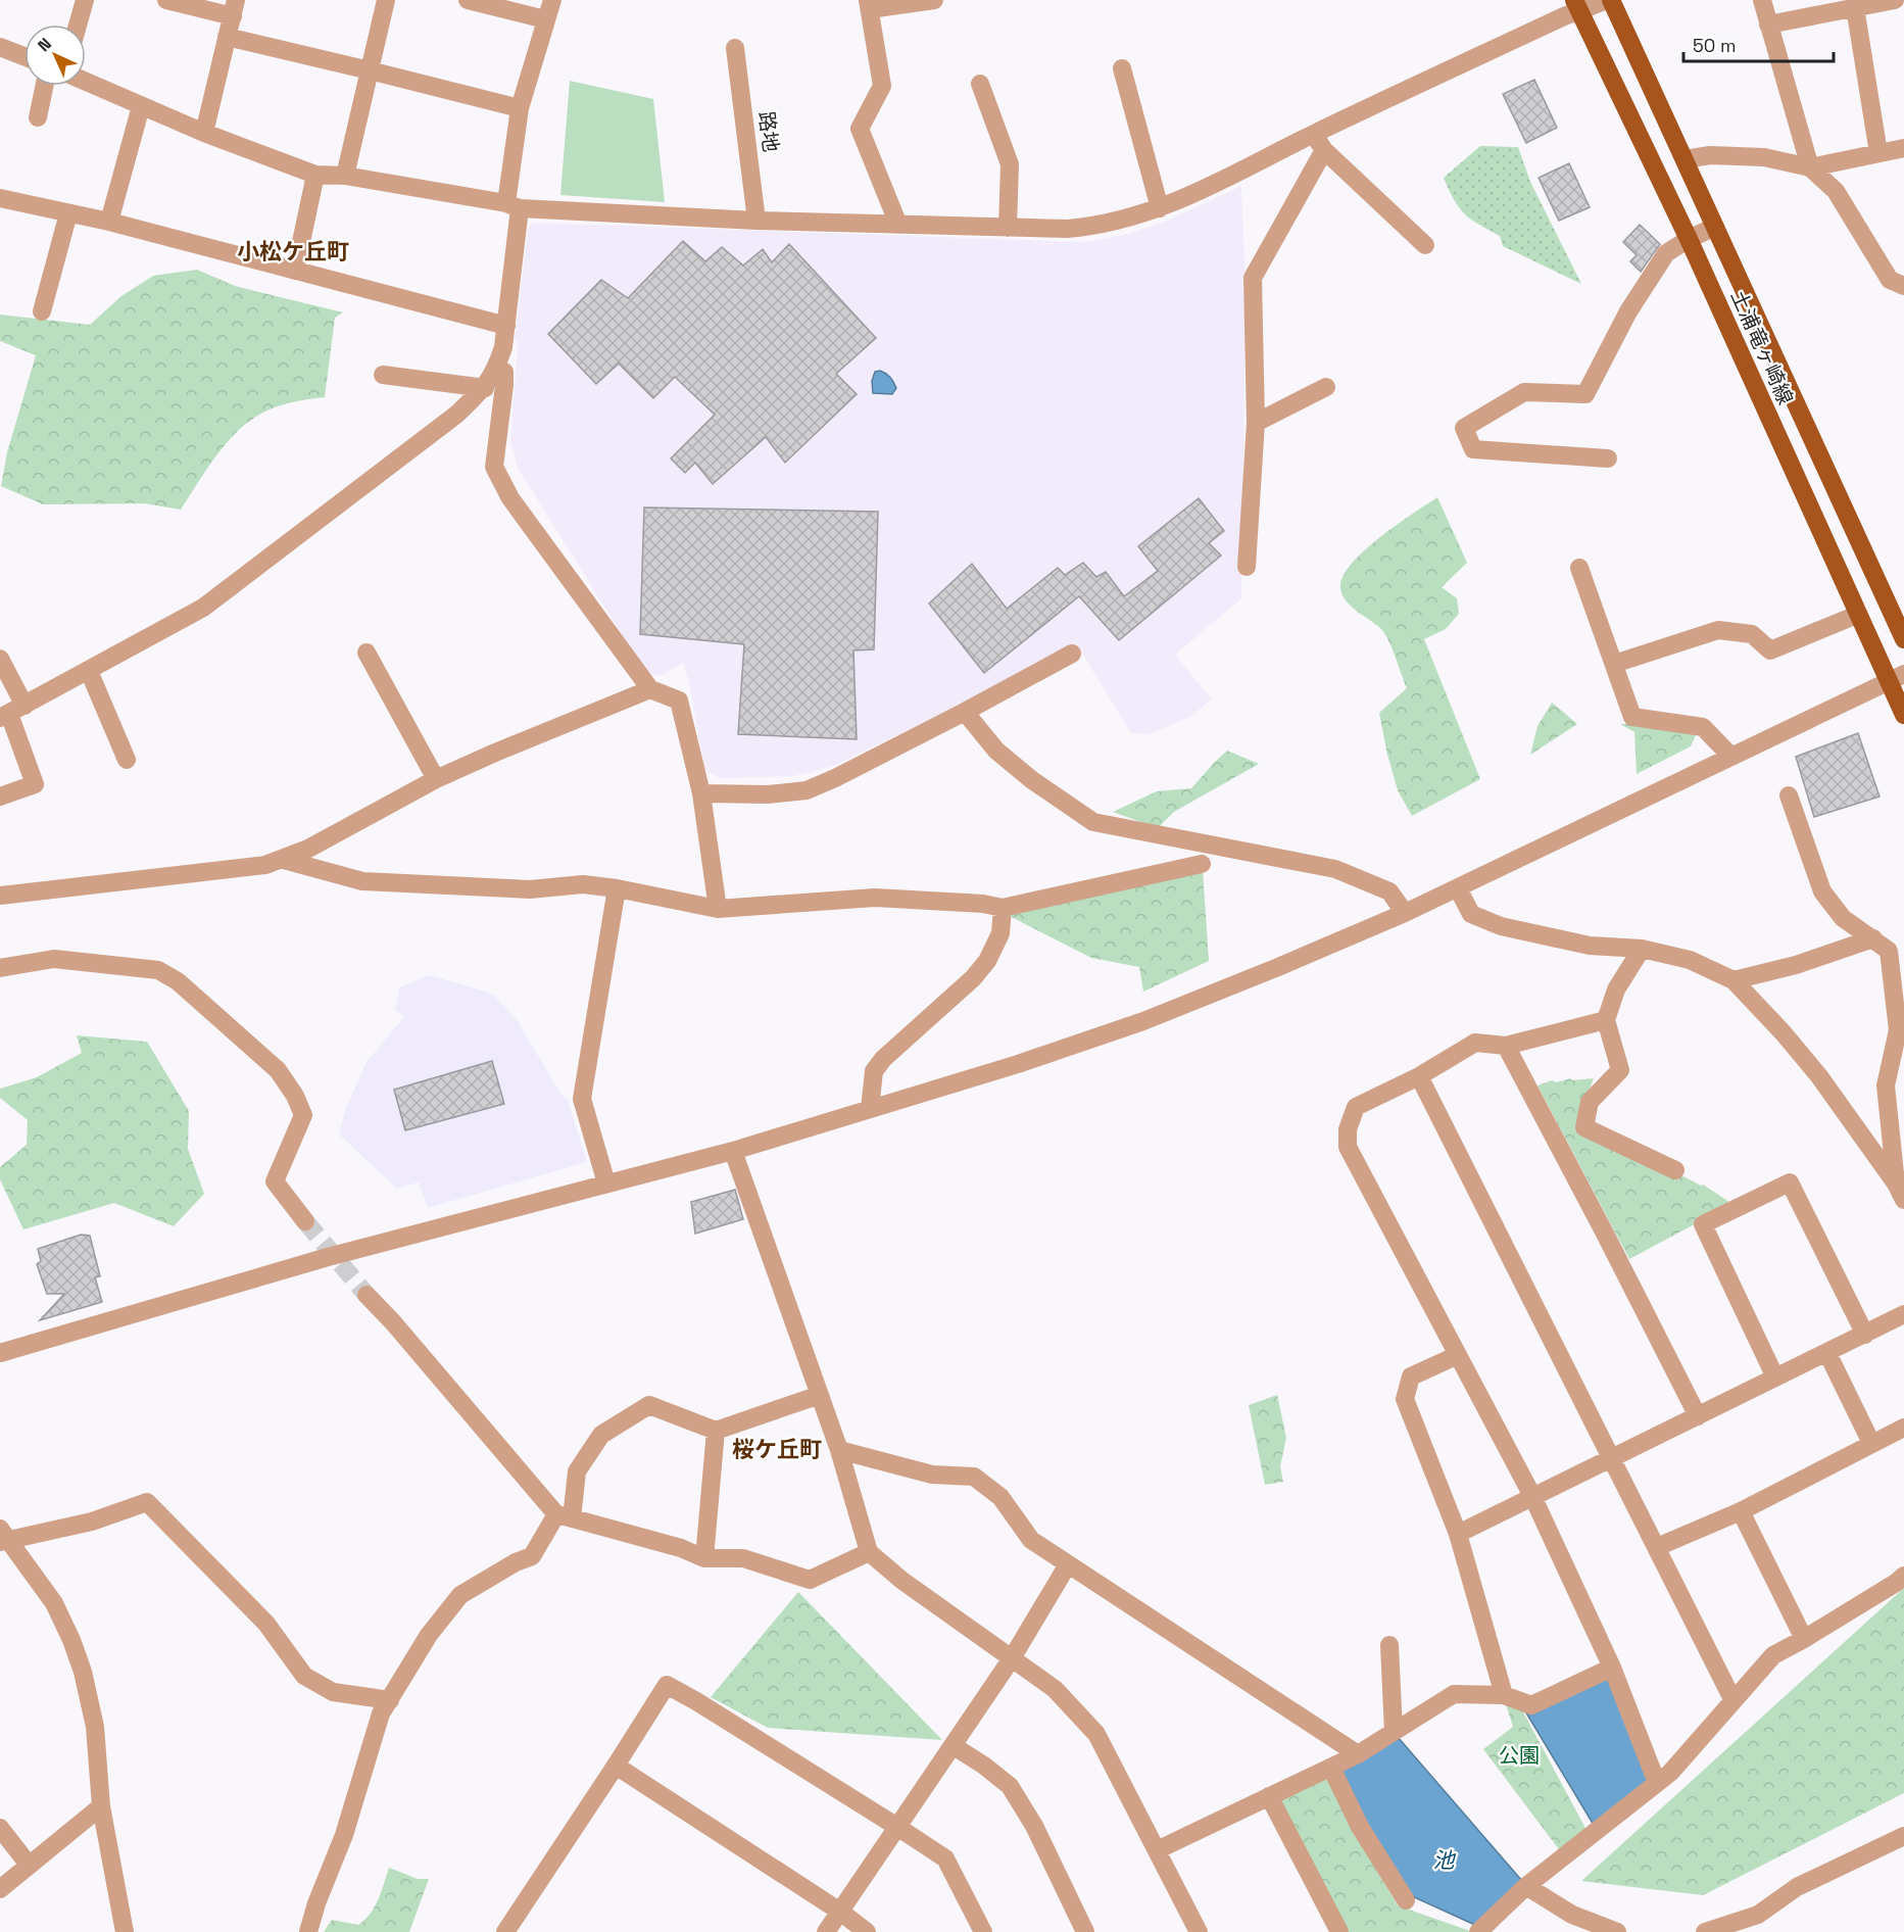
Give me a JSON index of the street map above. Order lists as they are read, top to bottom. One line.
{"streets":{"main road":["土浦竜ヶ崎線"],"street":["路地"]},"districts":["小松ケ丘町","桜ケ丘町"],"water":["池"],"parks":["公園"],"scale_bar":"50 m","north":"top left"}
